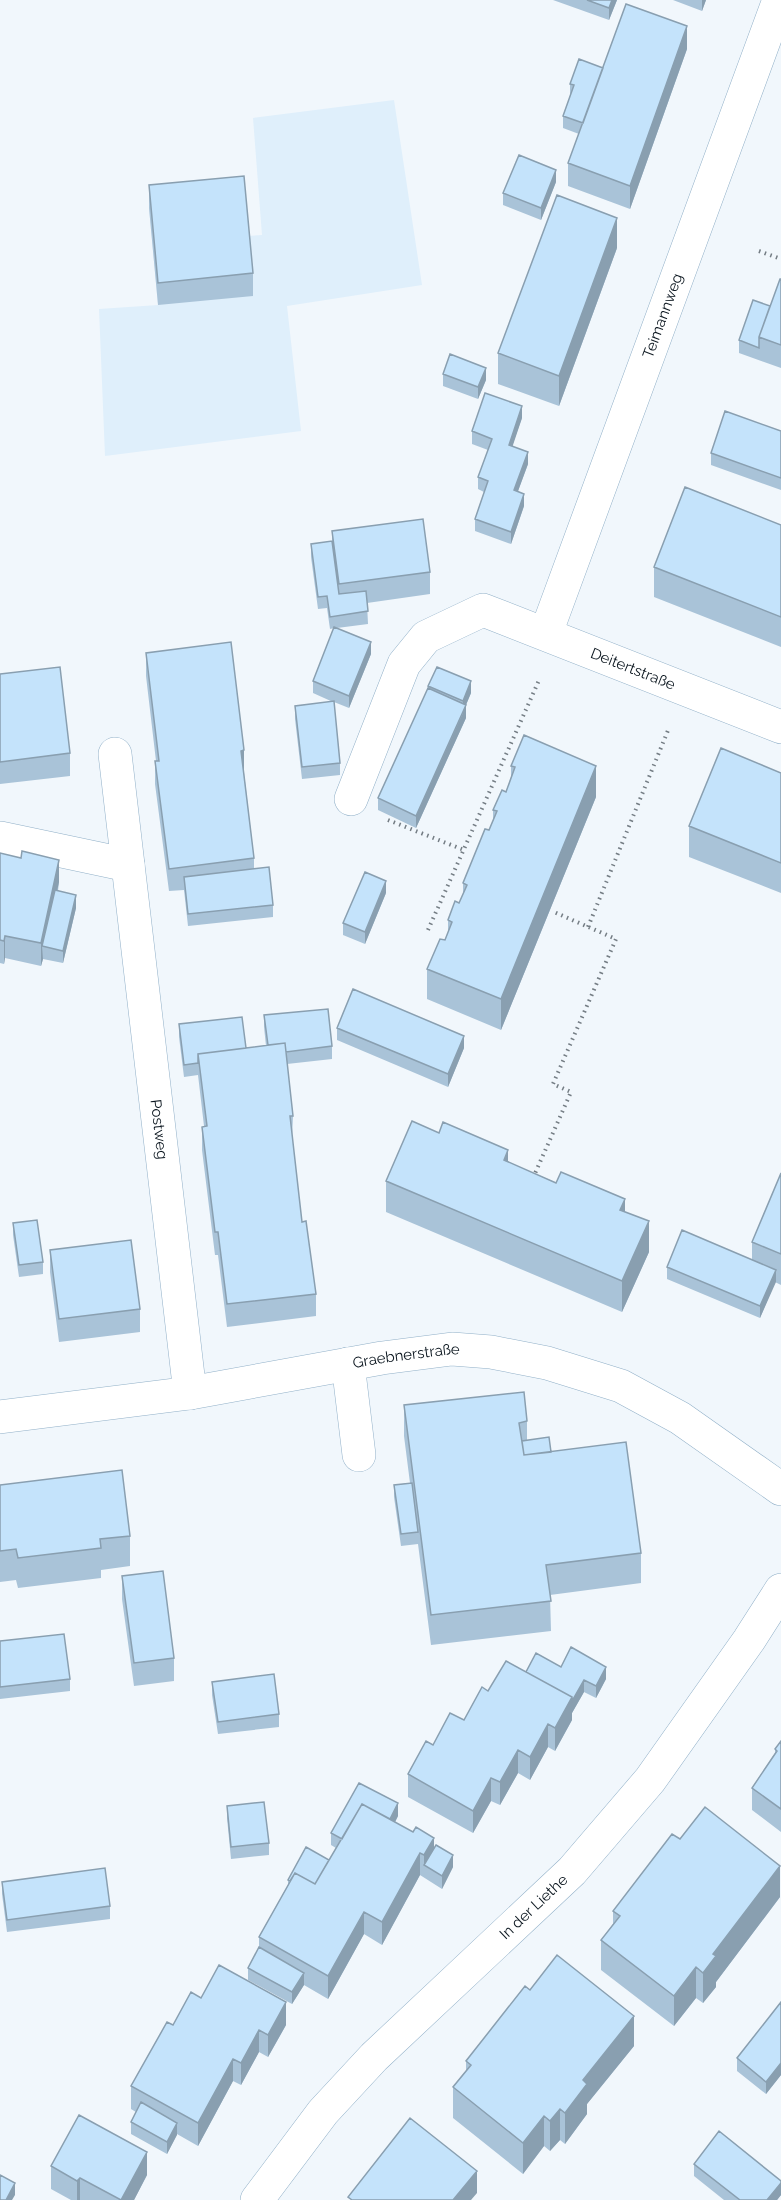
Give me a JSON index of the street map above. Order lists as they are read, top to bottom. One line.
{"streets":{"street":["Teimannweg","Deitertstraße","Postweg","Graebnerstraße","In der Liethe"]},"crossings":[["Teimannweg","Deitertstraße"],["Postweg","Graebnerstraße"]]}
